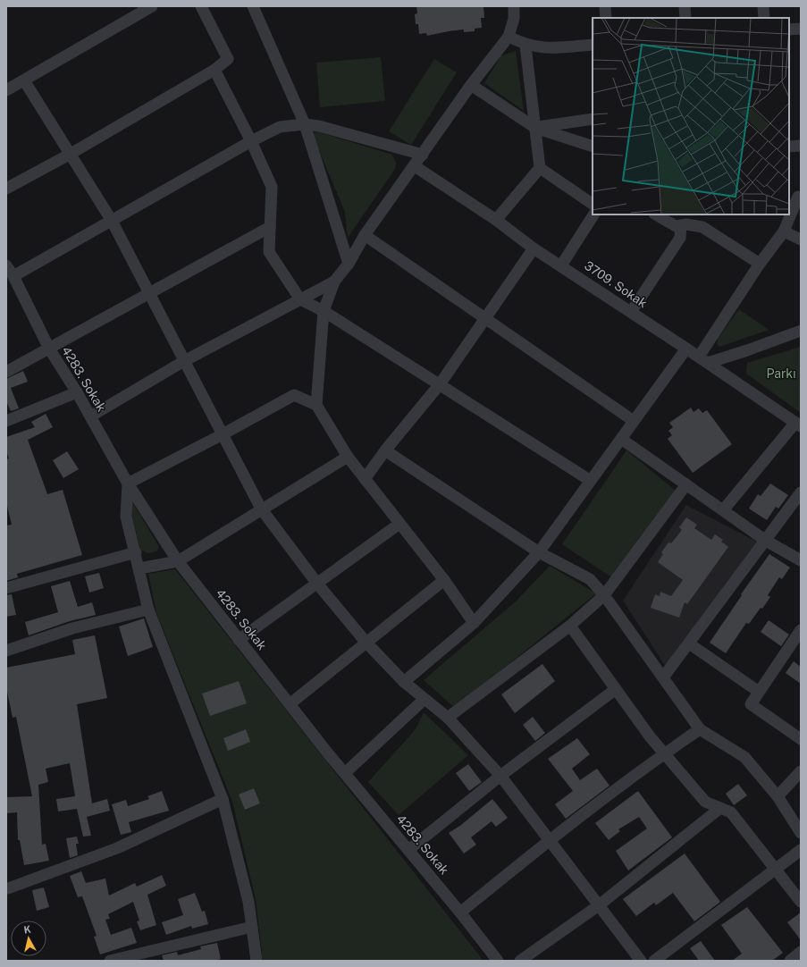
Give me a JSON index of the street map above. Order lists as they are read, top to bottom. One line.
{"streets":{"street":["3709. Sokak","4283. Sokak"]},"parks":["Parkı"],"north":"top"}
